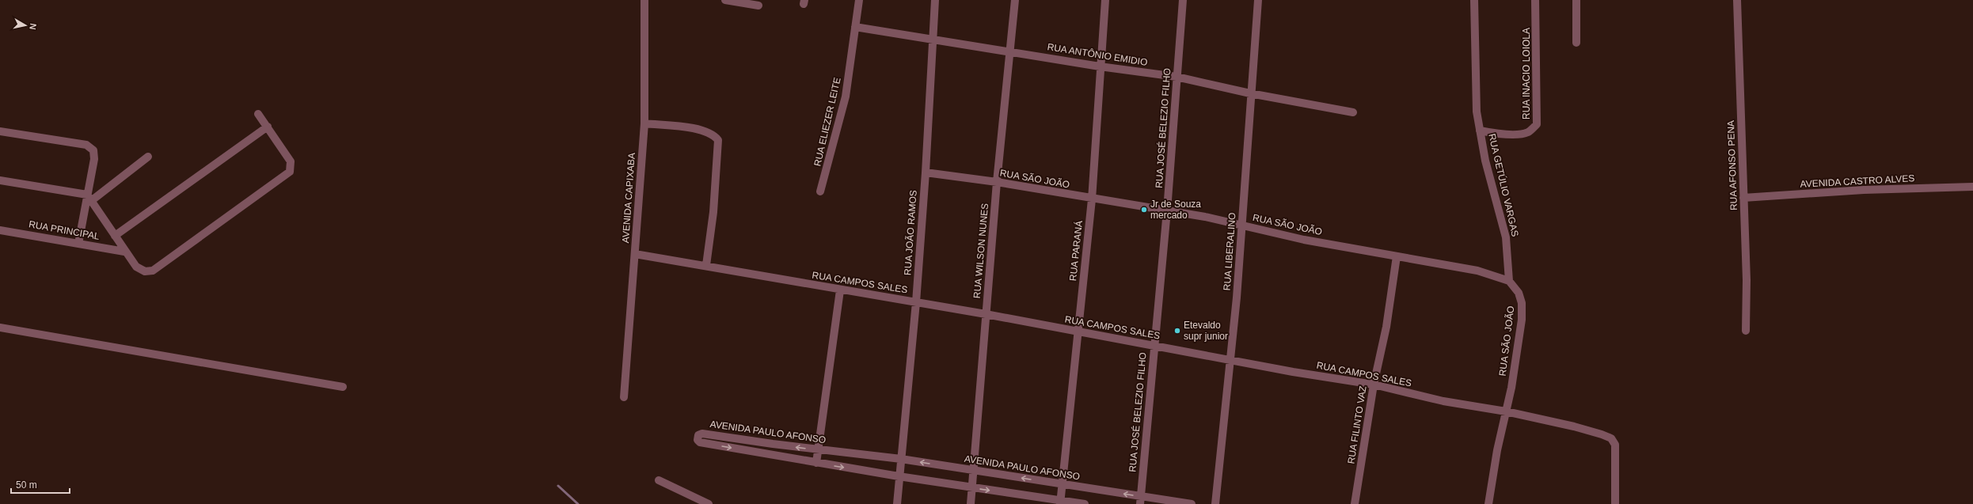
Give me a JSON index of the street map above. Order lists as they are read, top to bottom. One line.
{"streets":{"street":["RUA ANTÔNIO EMIDIO","RUA INACIO LOIOLA","RUA ELIEZER LEITE","RUA JOSÉ BELEZIO FILHO","RUA AFONSO PENA","RUA SÃO JOÃO","AVENIDA CASTRO ALVES","RUA GETÚLIO VARGAS","AVENIDA CAPIXABA","RUA PRINCIPAL","RUA JOÃO RAMOS","RUA WILSON NUNES","RUA PARANÁ","RUA LIBERALINO","RUA CAMPOS SALES","RUA FILINTO VAZ","AVENIDA PAULO AFONSO"]},"crossings":[["RUA ANTÔNIO EMIDIO","RUA ELIEZER LEITE"],["RUA ANTÔNIO EMIDIO","RUA JOSÉ BELEZIO FILHO"],["RUA ANTÔNIO EMIDIO","RUA JOÃO RAMOS"],["RUA ANTÔNIO EMIDIO","RUA WILSON NUNES"],["RUA ANTÔNIO EMIDIO","RUA PARANÁ"],["RUA ANTÔNIO EMIDIO","RUA LIBERALINO"],["RUA INACIO LOIOLA","RUA GETÚLIO VARGAS"],["RUA JOSÉ BELEZIO FILHO","RUA SÃO JOÃO"],["RUA JOSÉ BELEZIO FILHO","RUA CAMPOS SALES"],["RUA JOSÉ BELEZIO FILHO","AVENIDA PAULO AFONSO"],["RUA AFONSO PENA","AVENIDA CASTRO ALVES"],["RUA SÃO JOÃO","RUA GETÚLIO VARGAS"],["RUA SÃO JOÃO","RUA JOÃO RAMOS"],["RUA SÃO JOÃO","RUA WILSON NUNES"],["RUA SÃO JOÃO","RUA PARANÁ"],["RUA SÃO JOÃO","RUA LIBERALINO"],["RUA SÃO JOÃO","RUA CAMPOS SALES"],["RUA SÃO JOÃO","RUA FILINTO VAZ"],["AVENIDA CAPIXABA","RUA CAMPOS SALES"],["RUA JOÃO RAMOS","RUA CAMPOS SALES"],["RUA JOÃO RAMOS","AVENIDA PAULO AFONSO"],["RUA WILSON NUNES","RUA CAMPOS SALES"],["RUA WILSON NUNES","AVENIDA PAULO AFONSO"],["RUA PARANÁ","RUA CAMPOS SALES"],["RUA PARANÁ","AVENIDA PAULO AFONSO"],["RUA LIBERALINO","RUA CAMPOS SALES"],["RUA CAMPOS SALES","RUA FILINTO VAZ"]],"places":["Jr de Souza mercado","Etevaldo supr junior"],"scale_bar":"50 m","north":"right"}
